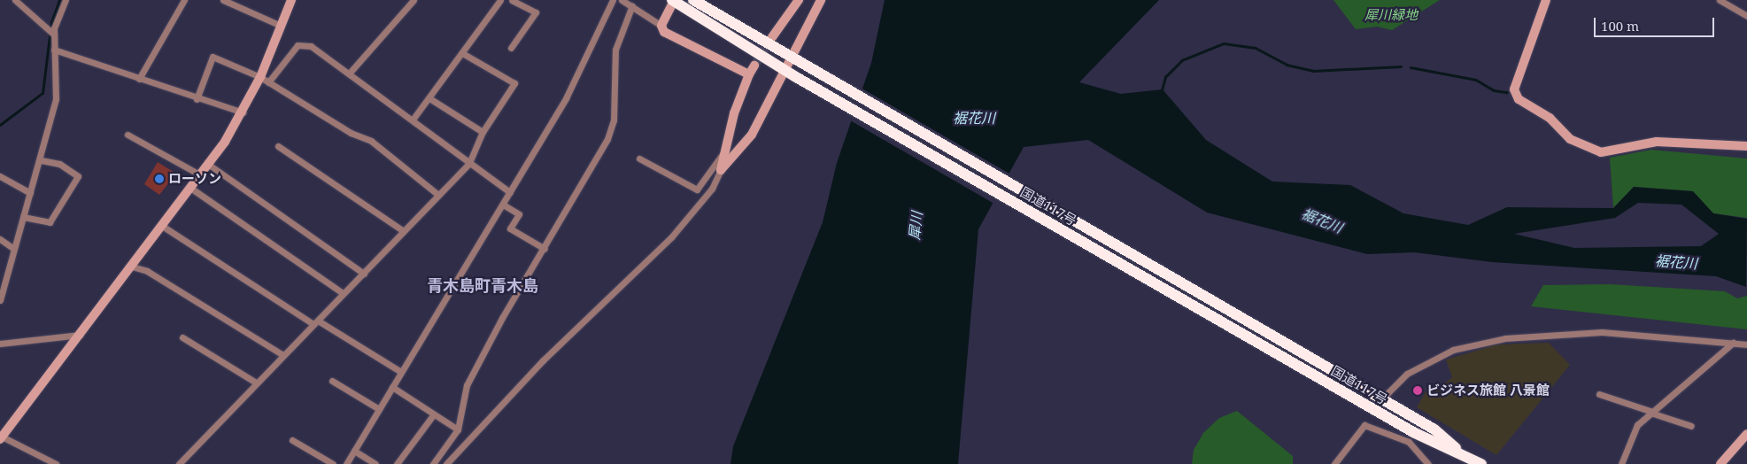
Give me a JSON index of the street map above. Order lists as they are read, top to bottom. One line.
{"streets":{"highway":["国道117号"]},"districts":["青木島町青木島"],"water":["裾花川","犀川"],"parks":["犀川緑地"],"places":["ローソン","ビジネス旅館 八景館"],"scale_bar":"100 m"}
